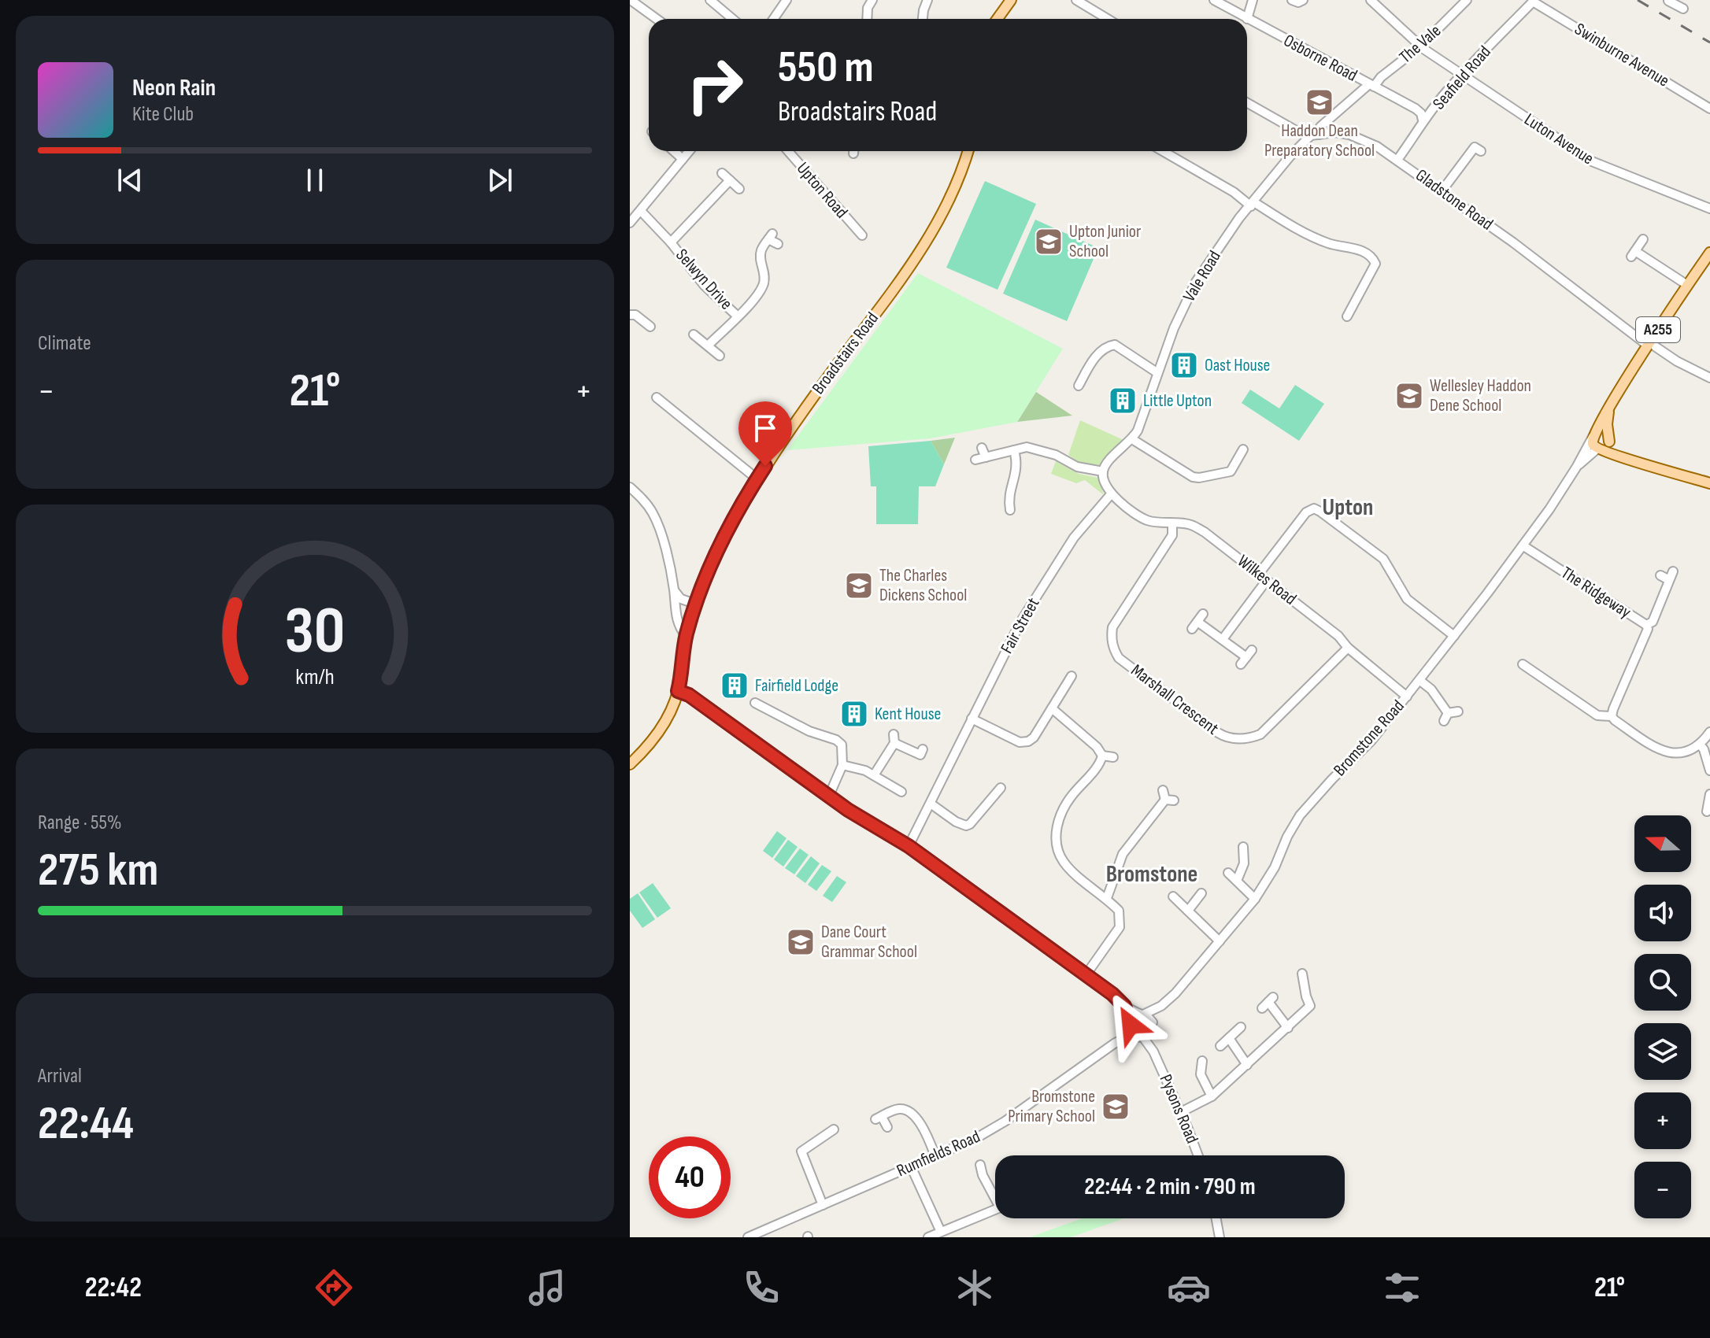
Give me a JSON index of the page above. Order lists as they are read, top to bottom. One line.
{"streets":{"main road":["A255","Broadstairs Road"],"street":["The Vale","Swinburne Avenue","Osborne Road","Seafield Road","Luton Avenue","Upton Road","Gladstone Road","Vale Road","Selwyn Drive","Wilkes Road","The Ridgeway","Fair Street","Marshall Crescent","Bromstone Road","Pysons Road","Rumfields Road"]},"crossings":[["The Vale","Osborne Road"],["The Vale","Luton Avenue"],["The Vale","Vale Road"],["Swinburne Avenue","Seafield Road"],["Osborne Road","Seafield Road"],["Osborne Road","Vale Road"],["Seafield Road","Luton Avenue"],["Seafield Road","Gladstone Road"],["Gladstone Road","Vale Road"],["Gladstone Road","A255"],["A255","Bromstone Road"],["Wilkes Road","Fair Street"],["Wilkes Road","Marshall Crescent"],["Wilkes Road","Bromstone Road"],["The Ridgeway","Bromstone Road"],["Bromstone Road","Pysons Road"],["Bromstone Road","Rumfields Road"],["Pysons Road","Rumfields Road"]],"districts":["Upton","Bromstone"],"places":{"school or university":["Haddon Dean Preparatory School","Upton Junior School","Wellesley Haddon Dene School","The Charles Dickens School","Dane Court Grammar School","Bromstone Primary School"],"building":["Oast House","Little Upton","Fairfield Lodge","Kent House"]},"north":"left","page":{"turn":["550 m","Broadstairs Road"],"song":["Neon Rain","Kite Club"],"tile":["Climate",["Range · 55%","275 km"],["Arrival","22:44"]],"heat":["−","21°","+"],"map_buttons":["+","−"],"limit":"40","trip":"22:44 · 2 min · 790 m","tabs":["22:42","21°"],"gauge":["30","km/h"]}}
